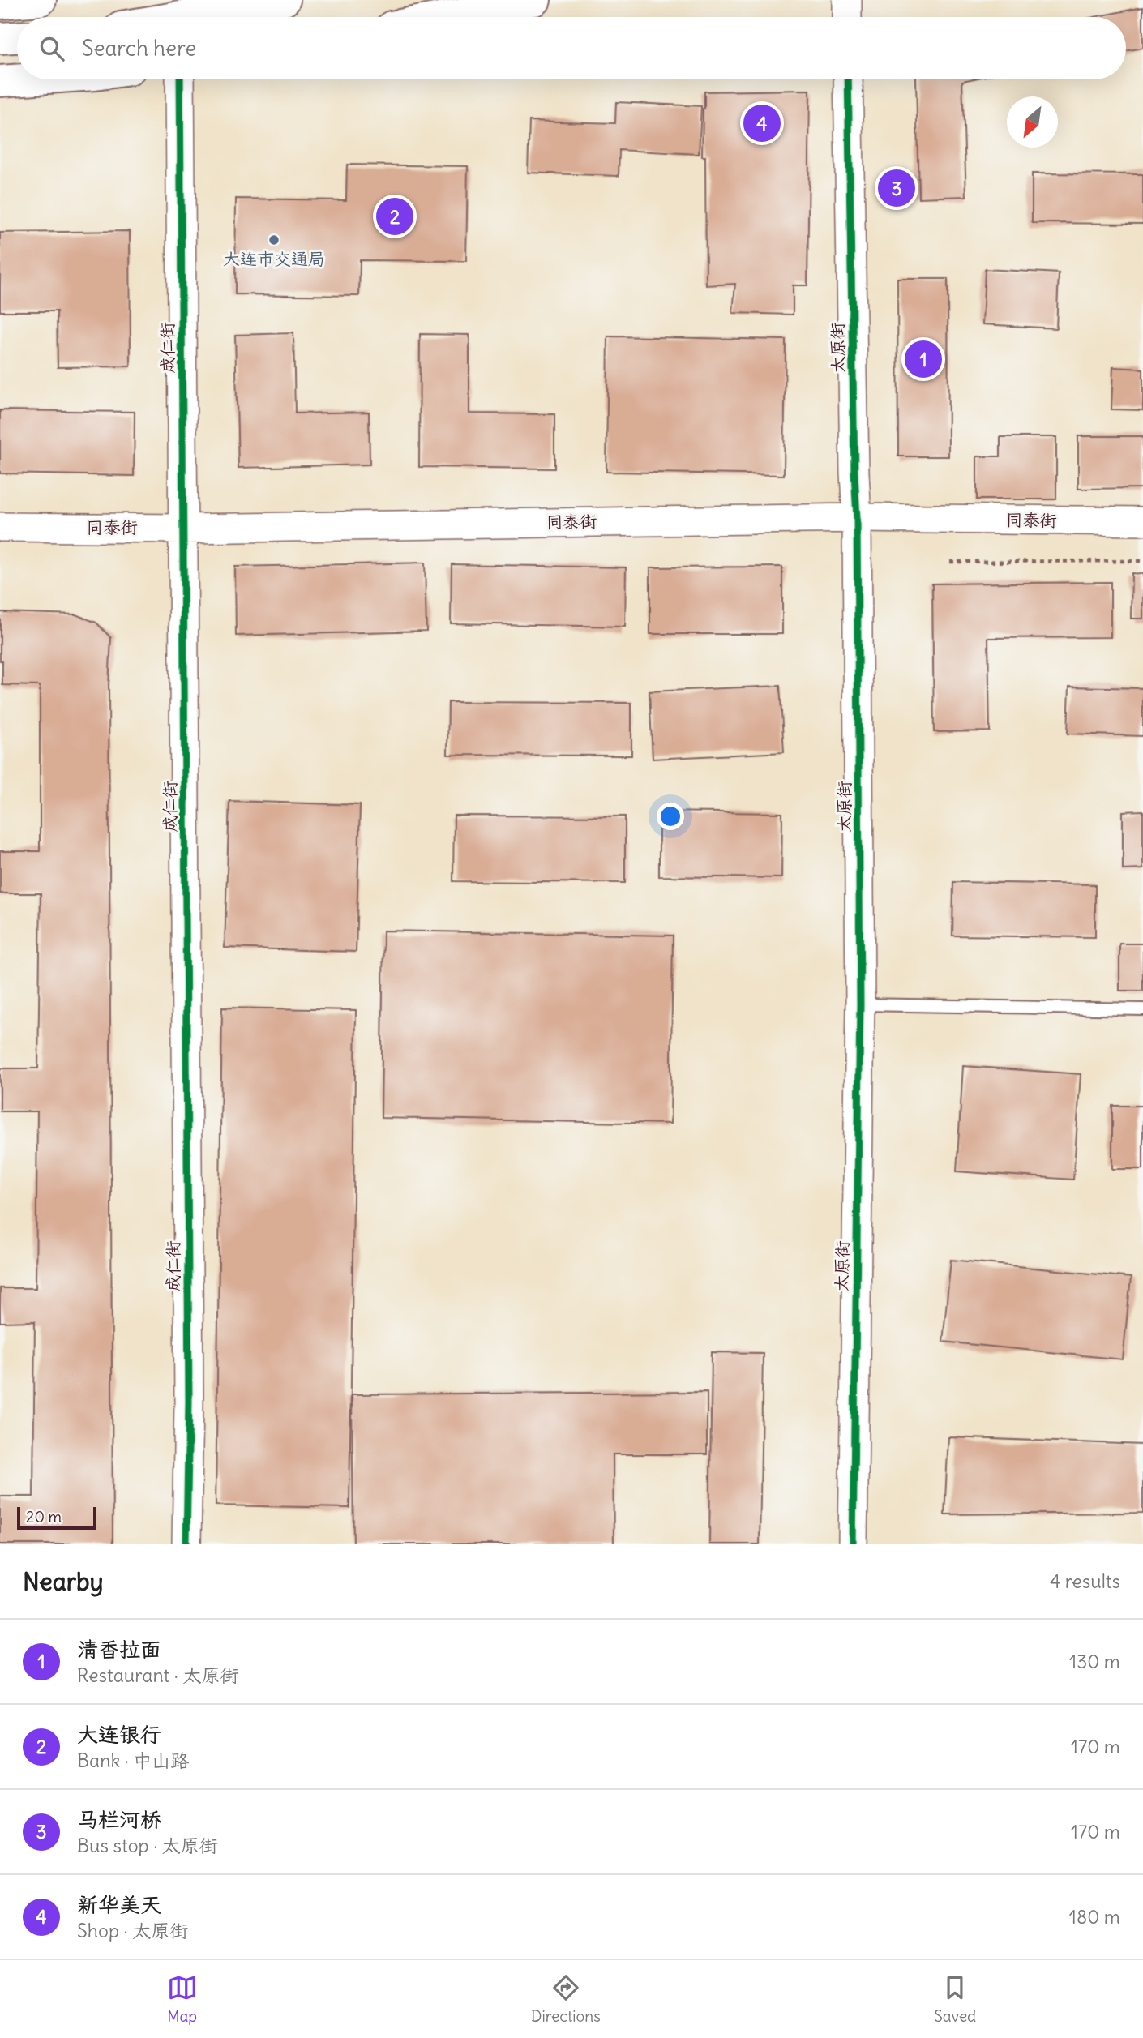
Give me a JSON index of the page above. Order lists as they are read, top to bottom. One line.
{"streets":{"street":["成仁街","太原街","同泰街"]},"crossings":[["成仁街","同泰街"],["太原街","同泰街"]],"places":["大连市交通局"],"scale_bar":"20 m","north":"bottom left","page":{"search":"Search here","pins":["4","3","2","1"],"scale":"20 m","heading":["Nearby","4 results"],"list":[{"mark":"1","name":"清香拉面","note":"Restaurant · 太原街","value":"130 m"},{"mark":"2","name":"大连银行","note":"Bank · 中山路","value":"170 m"},{"mark":"3","name":"马栏河桥","note":"Bus stop · 太原街","value":"170 m"},{"mark":"4","name":"新华美天","note":"Shop · 太原街","value":"180 m"}],"nav":["Map","Directions","Saved"]}}
